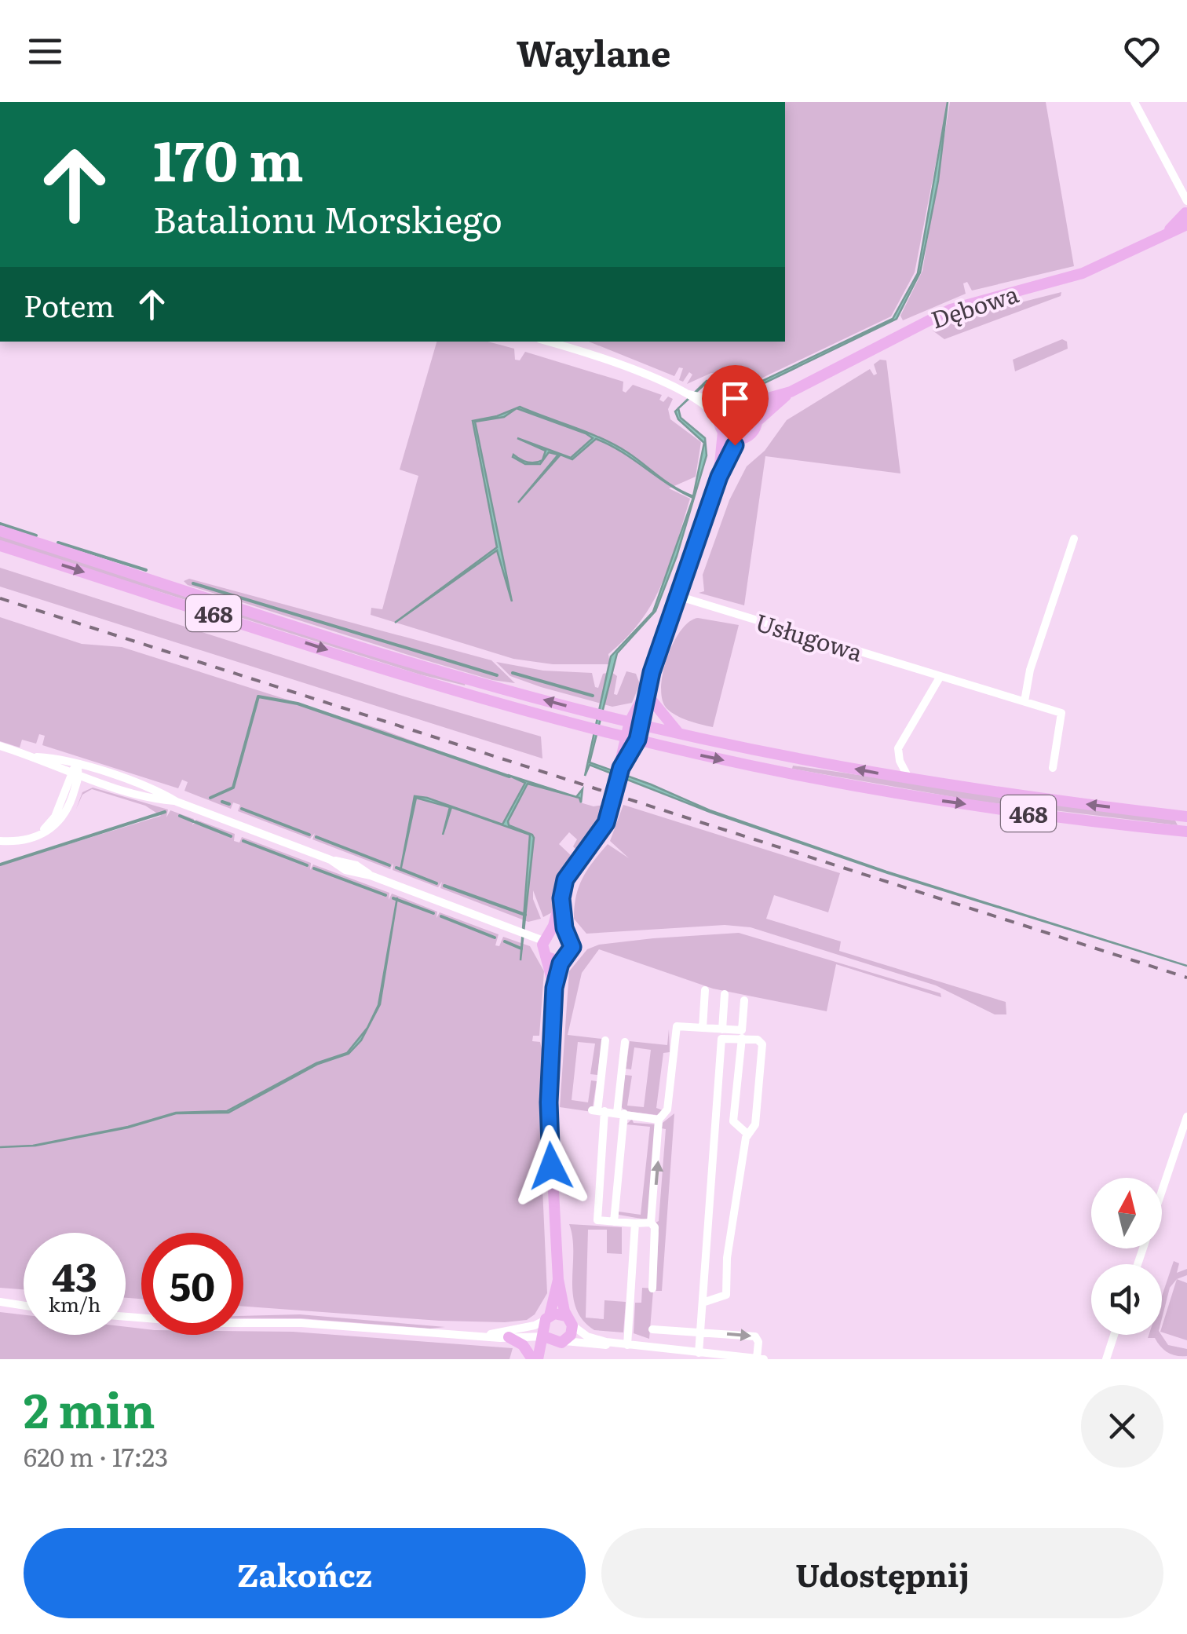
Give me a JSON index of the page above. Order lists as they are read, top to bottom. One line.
{"streets":{"main road":["Dębowa","468"],"street":["Usługowa"]},"north":"top","page":{"header":"Waylane","turn":["170 m","Batalionu Morskiego"],"then":"Potem","speed":"43 km/h","limit":"50","heading":["2 min","620 m · 17:23"],"buttons":["Zakończ","Udostępnij"]}}
